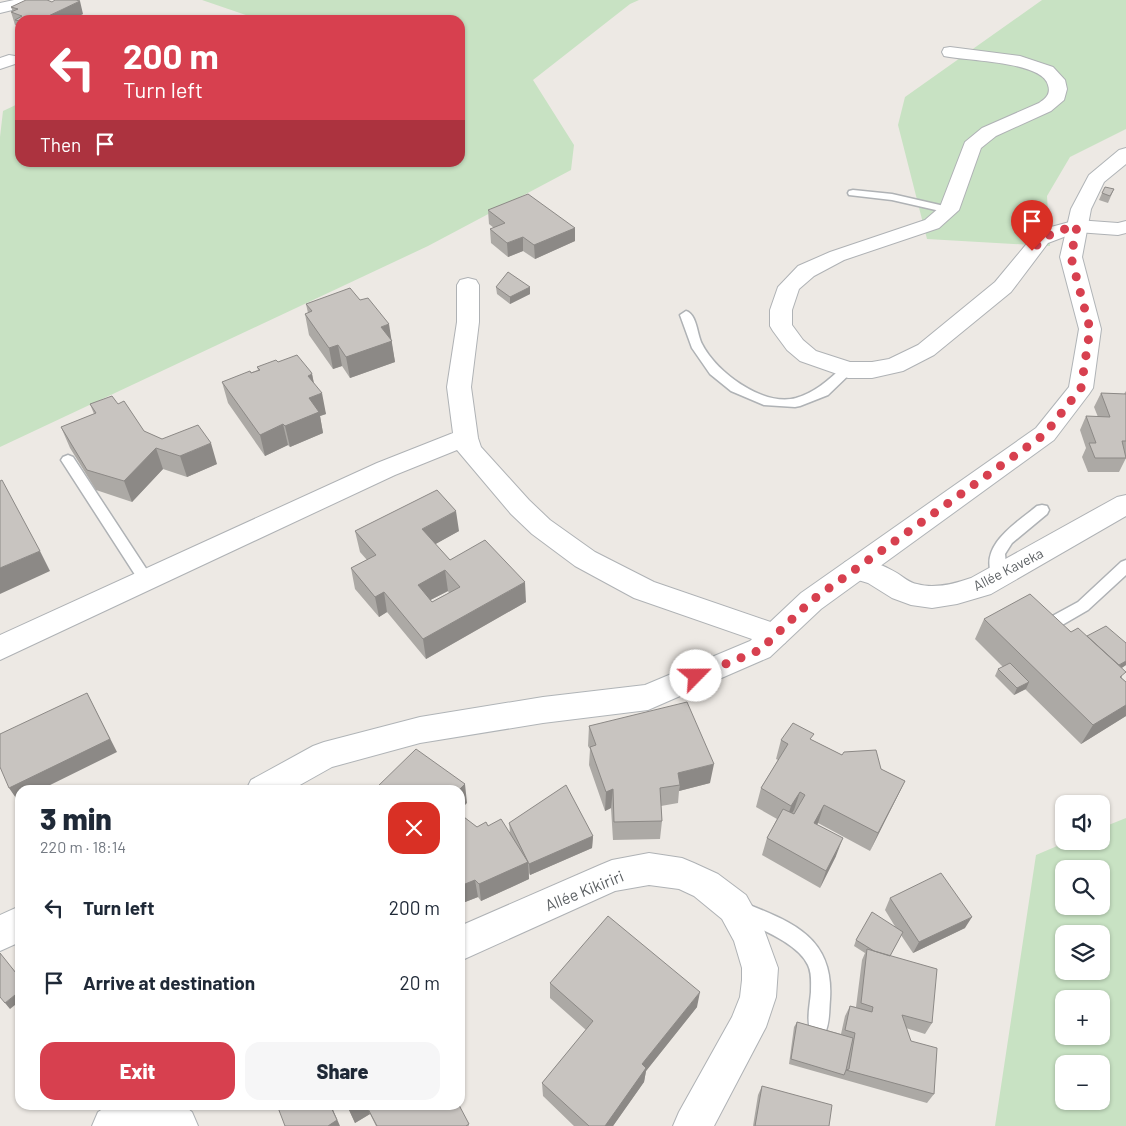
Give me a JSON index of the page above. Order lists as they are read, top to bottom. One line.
{"streets":{"street":["Allée Kaveka","Allée Kikiriri"]},"page":{"turn":["200 m","Turn left"],"then":"Then","heading":["3 min","220 m · 18:14"],"map_buttons":["+","−"],"list":[{"name":"Turn left","value":"200 m"},{"name":"Arrive at destination","value":"20 m"}],"buttons":["Exit","Share"]}}
